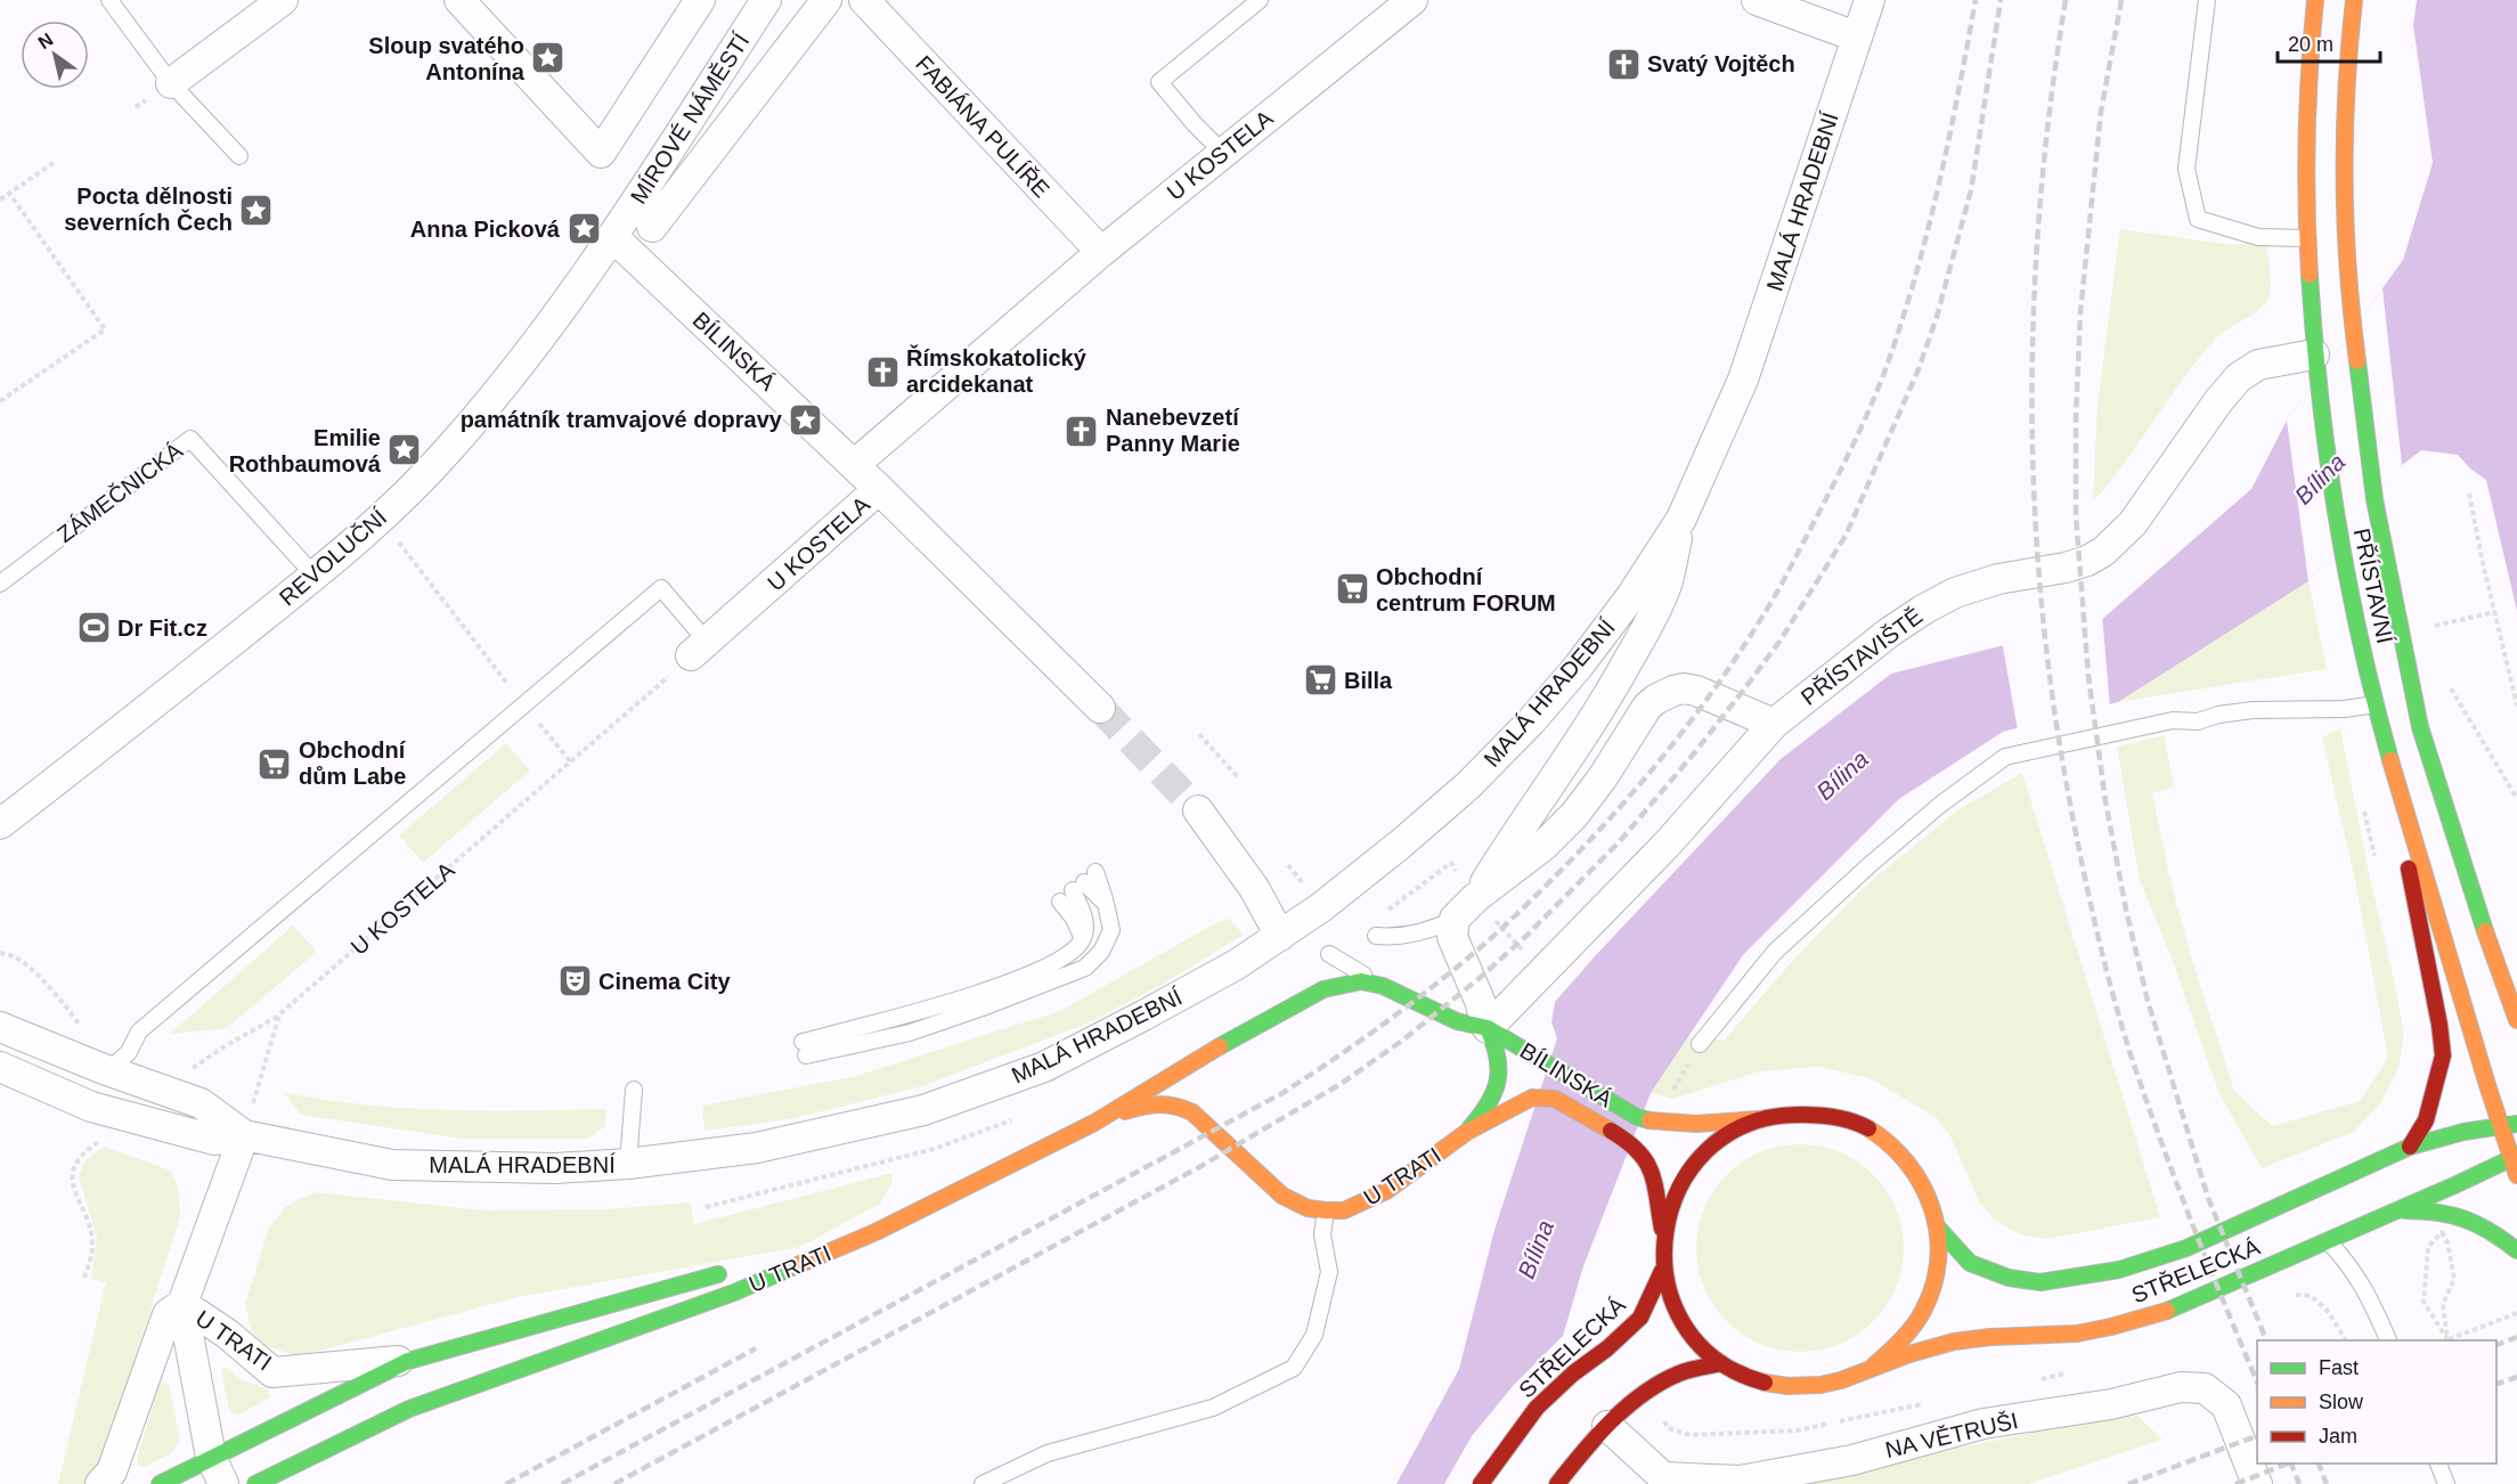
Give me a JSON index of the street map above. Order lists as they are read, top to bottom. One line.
{"streets":{"main road":["BÍLINSKÁ","PŘÍSTAVNÍ","U TRATI","STŘELECKÁ"],"street":["MÍROVÉ NÁMĚSTÍ","FABIÁNA PULÍŘE","U KOSTELA","MALÁ HRADEBNÍ","REVOLUČNÍ","PŘÍSTAVIŠTĚ","NA VĚTRUŠI"],"lane":["ZÁMEČNICKÁ"]},"crossings":[["MÍROVÉ NÁMĚSTÍ","BÍLINSKÁ"],["MÍROVÉ NÁMĚSTÍ","REVOLUČNÍ"],["FABIÁNA PULÍŘE","U KOSTELA"],["U KOSTELA","BÍLINSKÁ"],["MALÁ HRADEBNÍ","U TRATI"],["BÍLINSKÁ","REVOLUČNÍ"],["BÍLINSKÁ","PŘÍSTAVIŠTĚ"],["BÍLINSKÁ","U TRATI"],["BÍLINSKÁ","STŘELECKÁ"],["ZÁMEČNICKÁ","REVOLUČNÍ"],["PŘÍSTAVNÍ","PŘÍSTAVIŠTĚ"],["PŘÍSTAVNÍ","STŘELECKÁ"]],"water":["Bílina"],"places":{"place":["Sloup svatého Antonína","Pocta dělnosti severních Čech","Anna Picková","památník tramvajové dopravy","Emilie Rothbaumová"],"church":["Svatý Vojtěch","Římskokatolický arcidekanat","Nanebevzetí Panny Marie"],"supermarket":["Obchodní centrum FORUM","Billa","Obchodní dům Labe"],"sports":["Dr Fit.cz"],"theatre":["Cinema City"]},"legend":["Fast","Slow","Jam"],"scale_bar":"20 m","north":"top left"}
